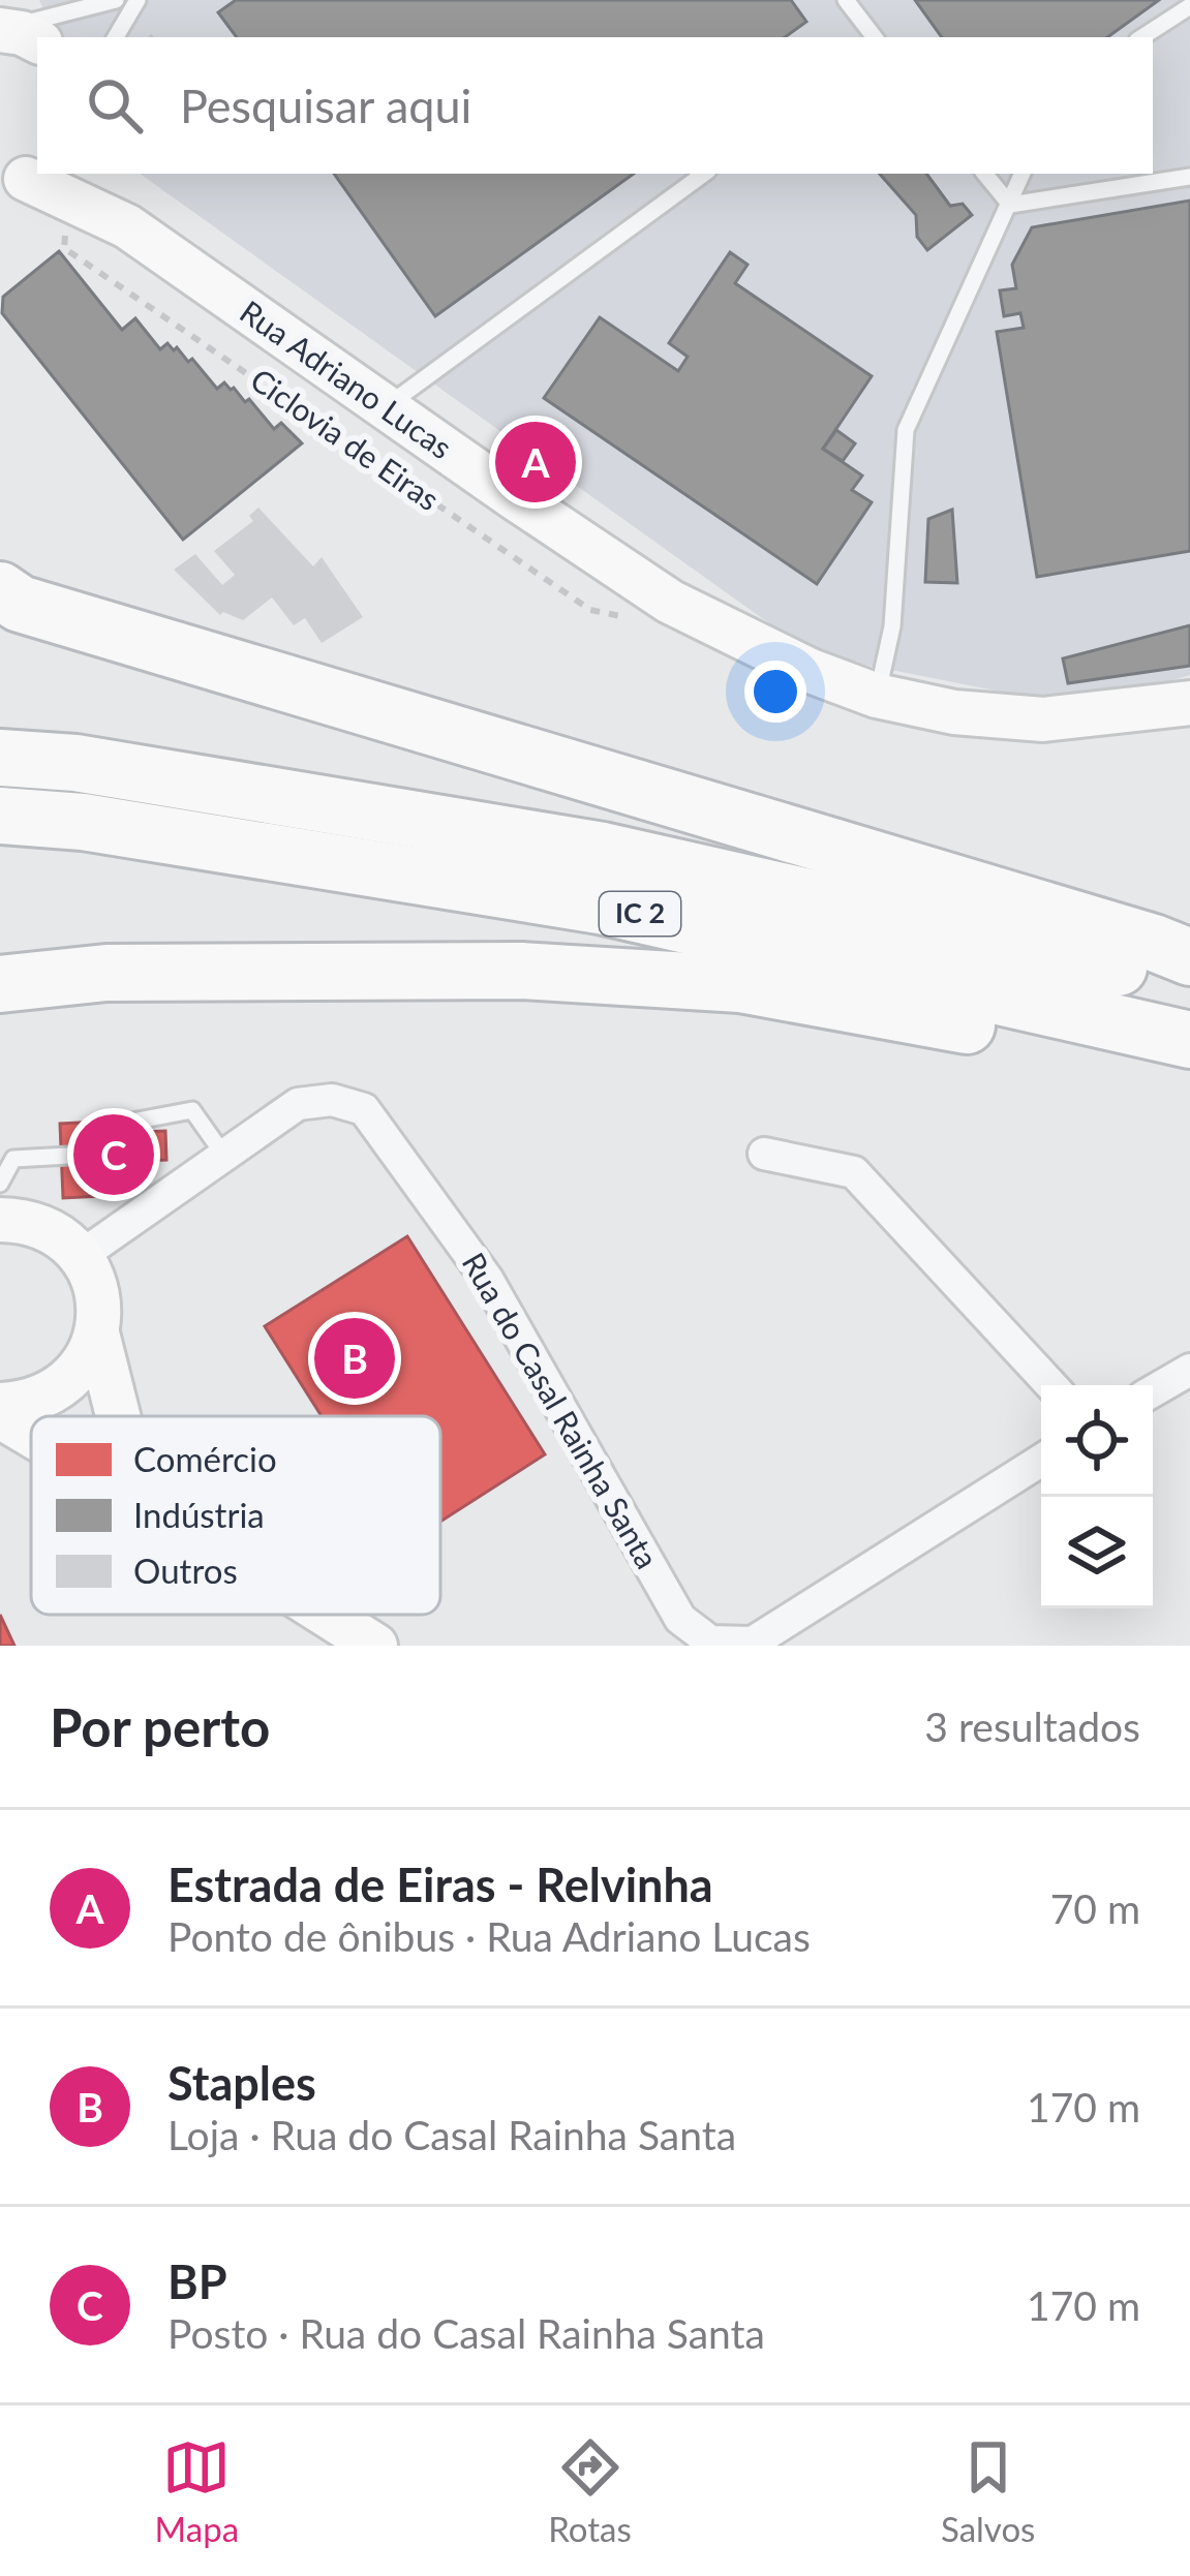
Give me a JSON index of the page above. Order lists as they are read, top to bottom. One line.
{"streets":{"highway":["IC 2"],"street":["Rua Adriano Lucas","Rua do Casal Rainha Santa"],"path":["Ciclovia de Eiras"]},"crossings":[["Rua Adriano Lucas","Ciclovia de Eiras"]],"legend":["Comércio","Indústria","Outros"],"page":{"search":"Pesquisar aqui","pins":["A","C","B"],"heading":["Por perto","3 resultados"],"list":[{"mark":"A","name":"Estrada de Eiras - Relvinha","note":"Ponto de ônibus · Rua Adriano Lucas","value":"70 m"},{"mark":"B","name":"Staples","note":"Loja · Rua do Casal Rainha Santa","value":"170 m"},{"mark":"C","name":"BP","note":"Posto · Rua do Casal Rainha Santa","value":"170 m"}],"nav":["Mapa","Rotas","Salvos"]}}
